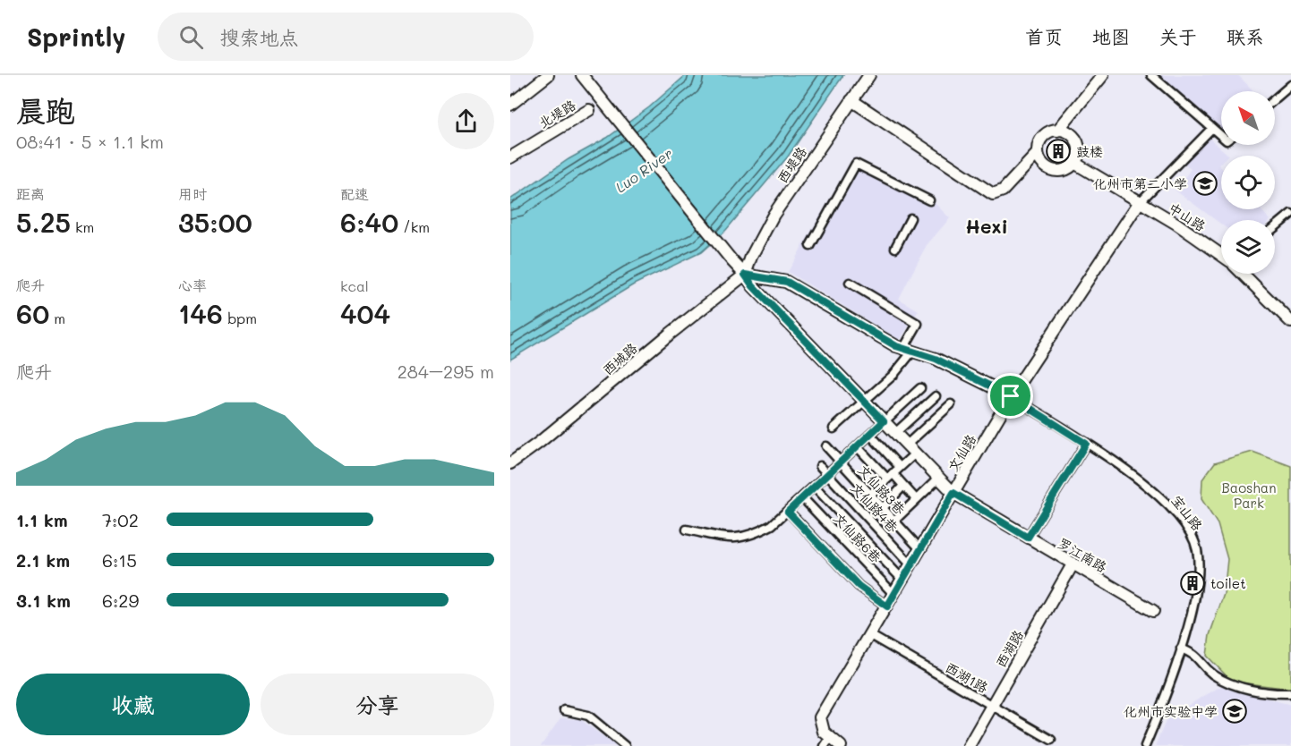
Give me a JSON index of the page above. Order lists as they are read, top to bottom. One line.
{"streets":{"street":["北堤路","西堤路","中山路","西城路","文仙路","文仙路3巷","文仙路4巷","宝山路","文仙路6巷","罗江南路","西湖路","西湖1路"]},"crossings":[["西堤路","西城路"],["西堤路","罗江南路"],["中山路","文仙路"],["西城路","罗江南路"],["文仙路","文仙路3巷"],["文仙路","文仙路4巷"],["文仙路","宝山路"],["文仙路","文仙路6巷"],["文仙路","罗江南路"],["文仙路","西湖1路"],["罗江南路","西湖路"],["西湖路","西湖1路"]],"districts":["Hexi"],"water":["Luo River"],"parks":["Baoshan Park"],"places":{"building":["鼓楼","toilet"],"school or university":["化州市第二小学","化州市实验中学"]},"north":"top left","page":{"header":"Sprintly","search":"搜索地点","nav":["首页","地图","关于","联系"],"heading":["晨跑","08:41 · 5 × 1.1 km"],"stats":[["距离","5.25 km"],["用时","35:00"],["配速","6:40 /km"],["爬升","60 m"],["心率","146 bpm"],["kcal","404"]],"chart":["爬升","284–295 m"],"list":[{"name":"1.1 km","note":"7:02"},{"name":"2.1 km","note":"6:15"},{"name":"3.1 km","note":"6:29"}],"buttons":["收藏","分享"]}}
